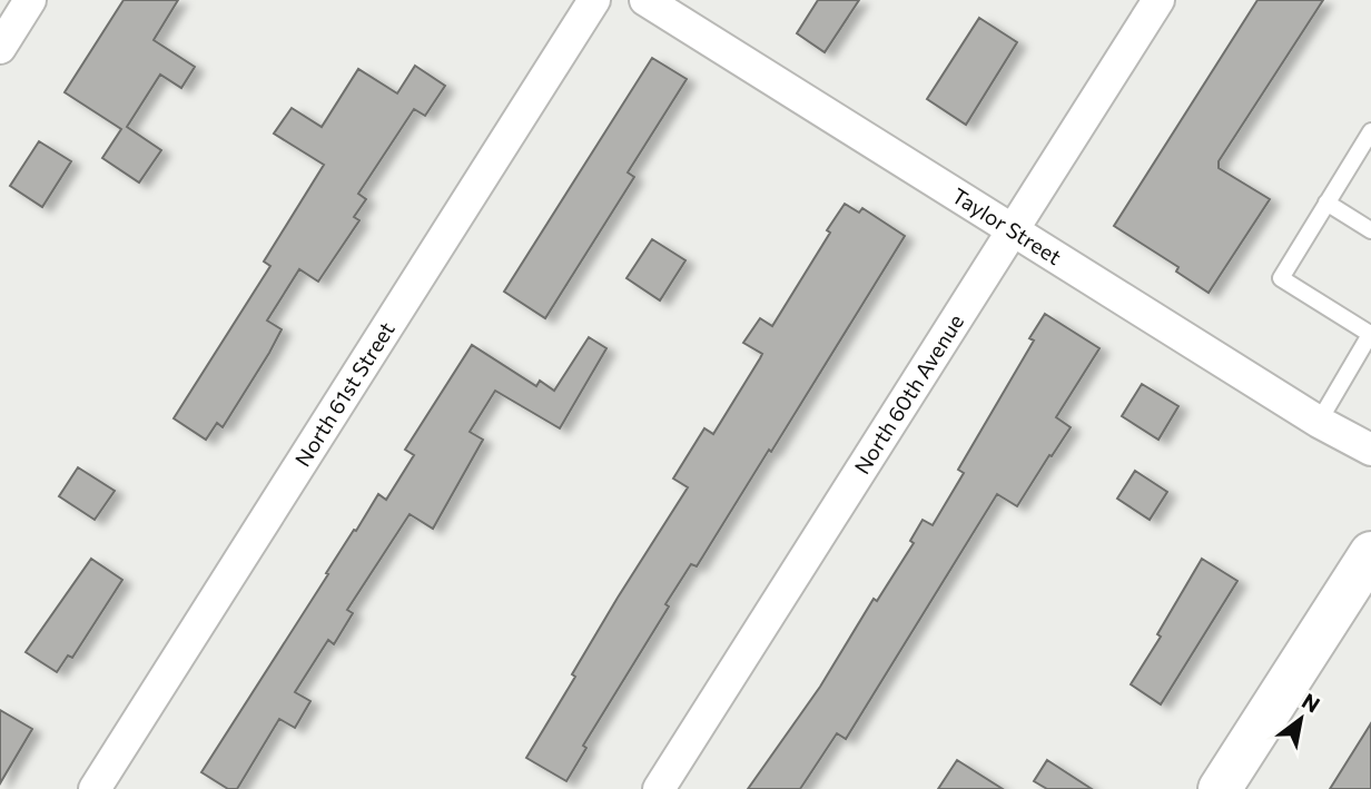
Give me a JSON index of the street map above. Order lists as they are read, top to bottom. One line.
{"streets":{"street":["Taylor Street","North 61st Street","North 60th Avenue"]},"crossings":[["Taylor Street","North 60th Avenue"]],"north":"top right"}
